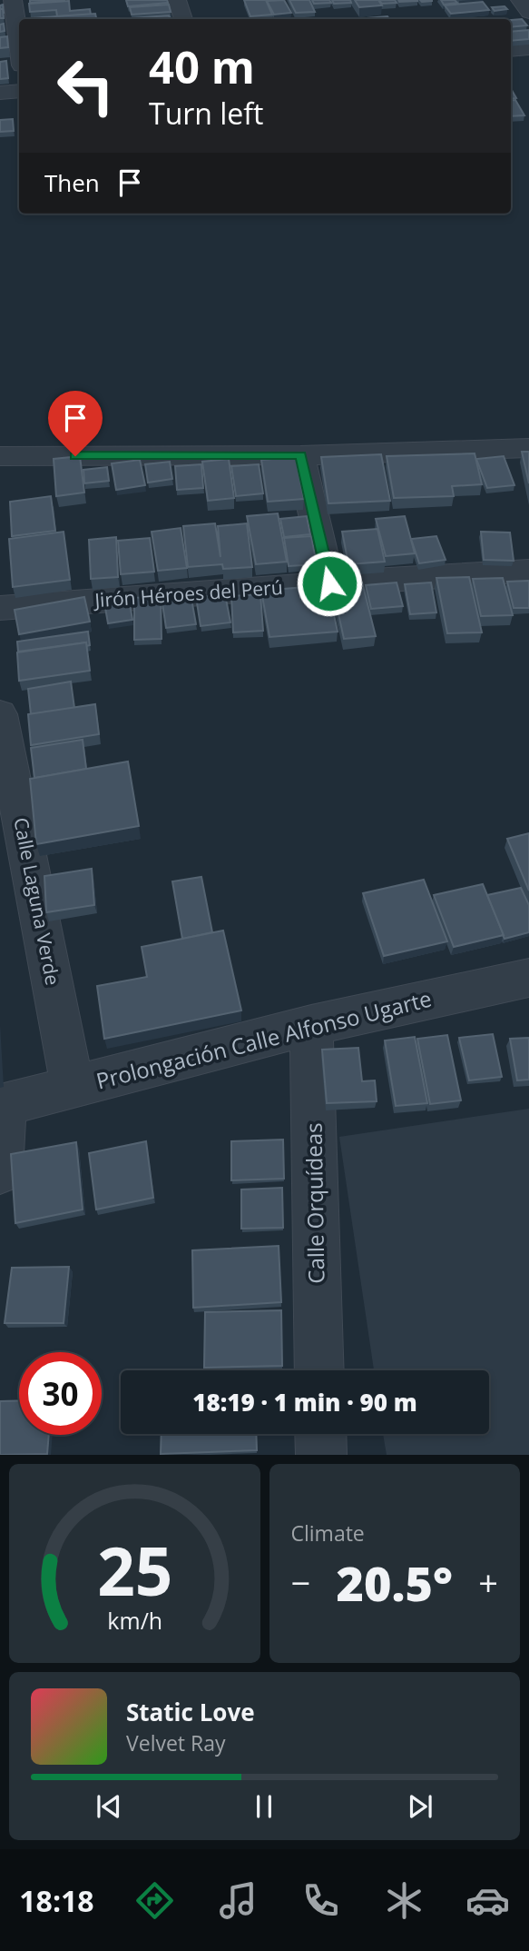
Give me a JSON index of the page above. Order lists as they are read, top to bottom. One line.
{"streets":{"street":["Jirón Héroes del Perú","Calle Laguna Verde","Prolongación Calle Alfonso Ugarte","Calle Orquídeas"]},"crossings":[["Calle Laguna Verde","Prolongación Calle Alfonso Ugarte"],["Prolongación Calle Alfonso Ugarte","Calle Orquídeas"]],"page":{"turn":["40 m","Turn left"],"then":"Then","limit":"30","trip":"18:19 · 1 min · 90 m","tile":"Climate","heat":["−","20.5°","+"],"song":["Static Love","Velvet Ray"],"tabs":"18:18","gauge":["25","km/h"]}}
